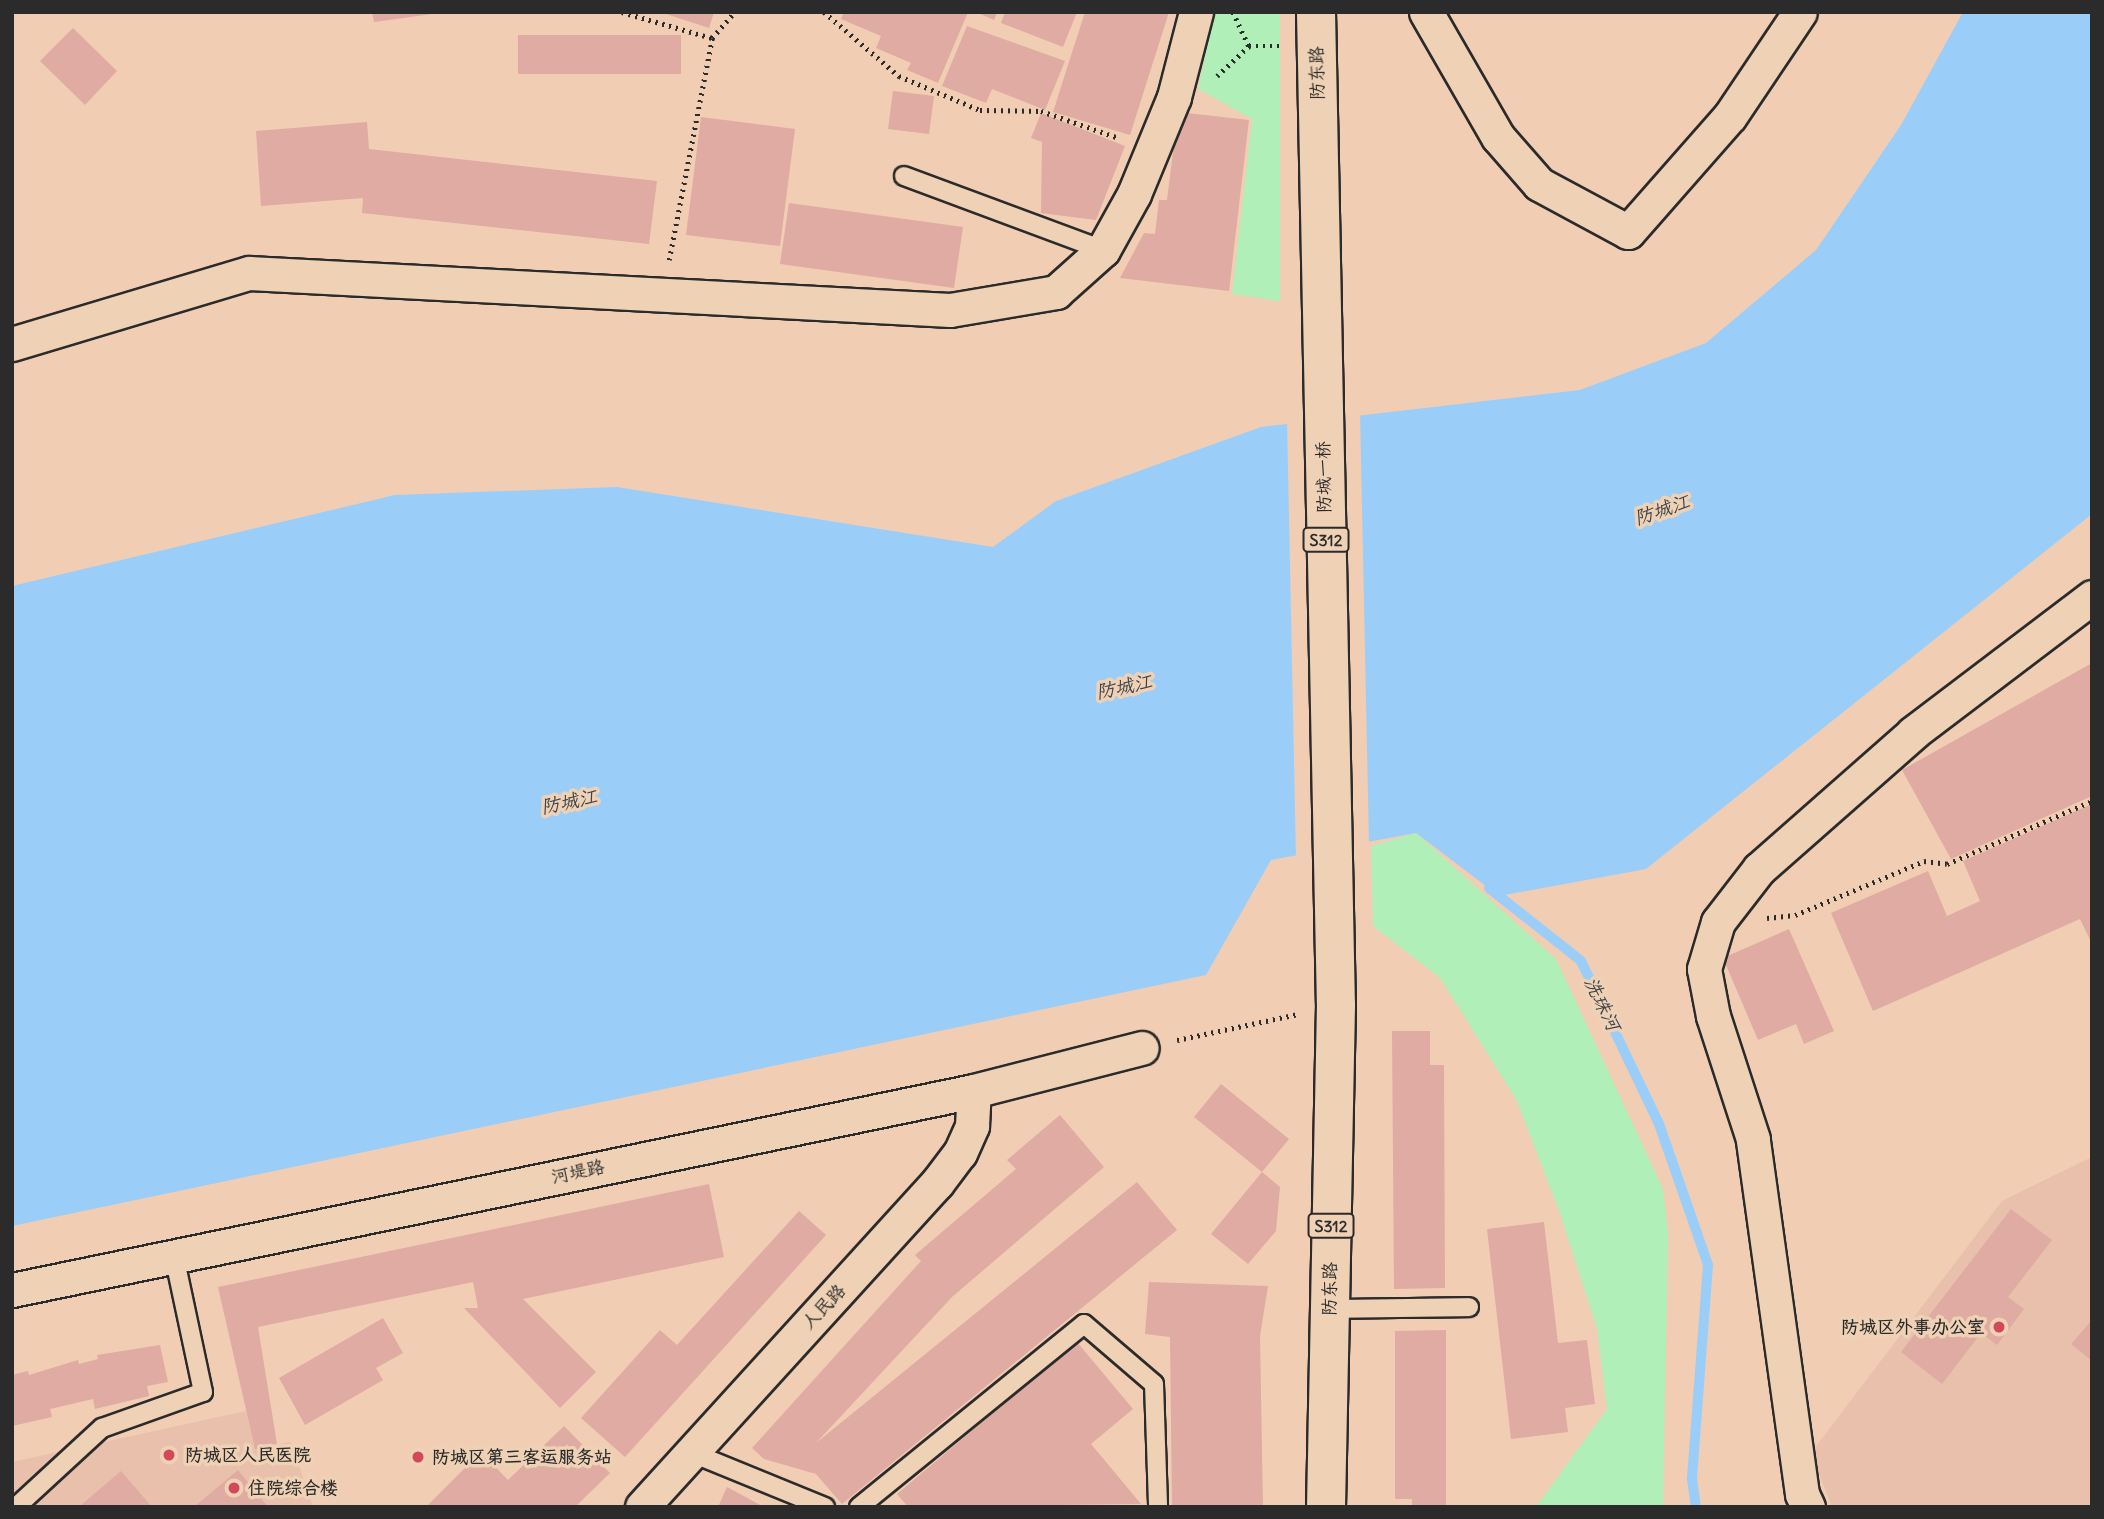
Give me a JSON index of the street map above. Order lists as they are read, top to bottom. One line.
{"streets":{"main road":["防东路","防城一桥","S312"],"street":["河堤路","人民路"]},"crossings":[["防东路","防城一桥"],["河堤路","人民路"]],"water":["防城江","洗珠河"],"places":["防城区外事办公室","防城区人民医院","防城区第三客运服务站","住院综合楼"]}
